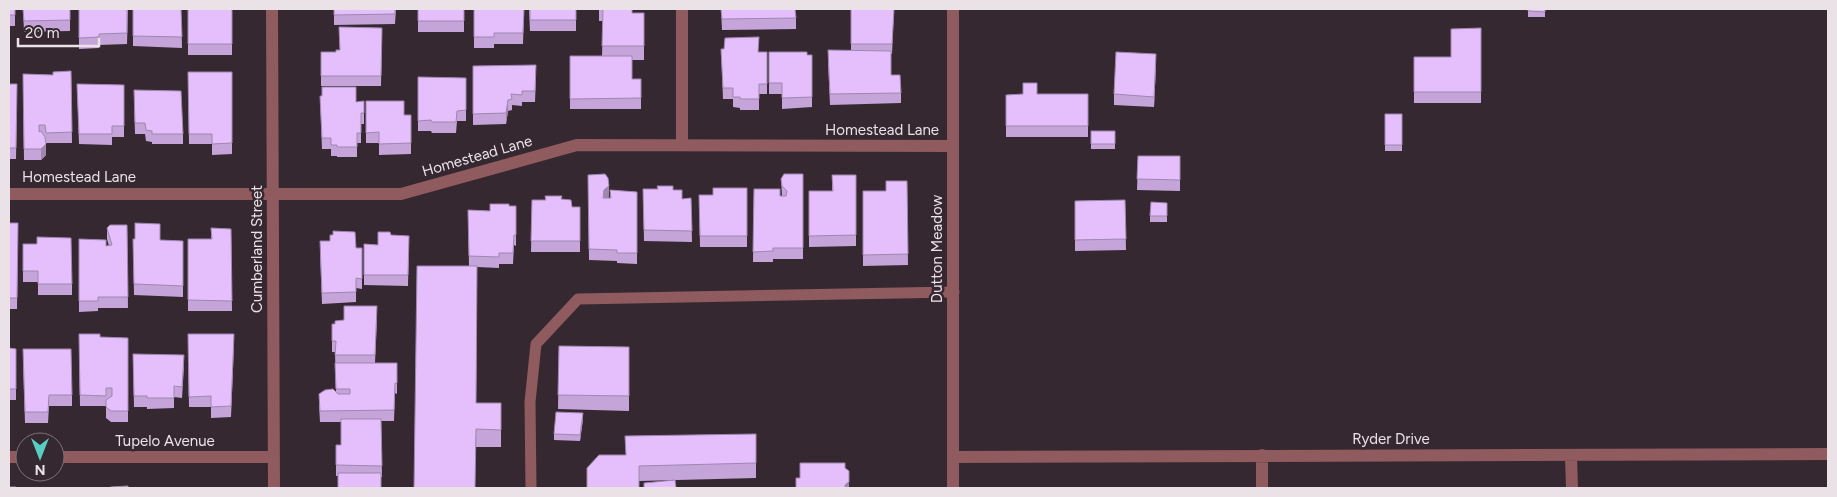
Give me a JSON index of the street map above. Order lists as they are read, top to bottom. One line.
{"streets":{"street":["Homestead Lane","Cumberland Street","Dutton Meadow","Ryder Drive","Tupelo Avenue"]},"crossings":[["Homestead Lane","Cumberland Street"],["Homestead Lane","Dutton Meadow"],["Cumberland Street","Tupelo Avenue"],["Dutton Meadow","Ryder Drive"]],"scale_bar":"20 m","north":"bottom"}
